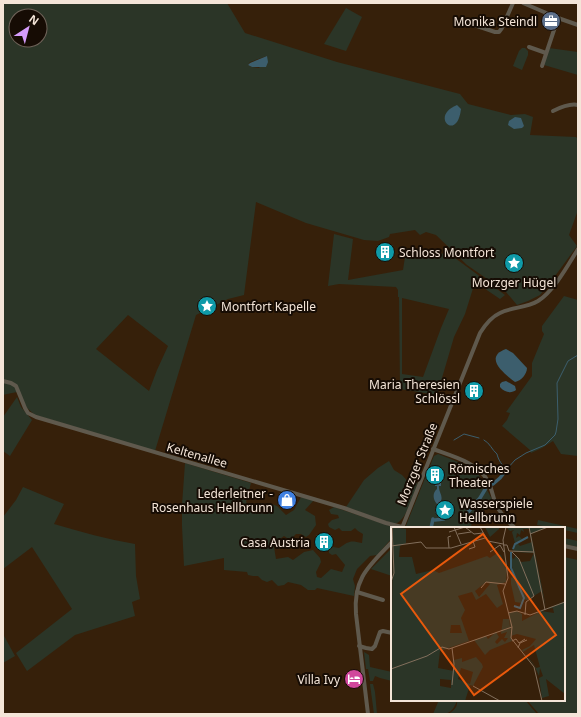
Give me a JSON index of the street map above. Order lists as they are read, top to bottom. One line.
{"streets":{"street":["Keltenallee","Morzger Straße"]},"places":{"office":["Monika Steindl"],"building":["Schloss Montfort","Maria Theresien Schlössl","Römisches Theater","Casa Austria"],"place":["Morzger Hügel","Montfort Kapelle","Wasserspiele Hellbrunn"],"shop":["Lederleitner - Rosenhaus Hellbrunn"],"hotel":["Villa Ivy"]},"north":"top right"}
